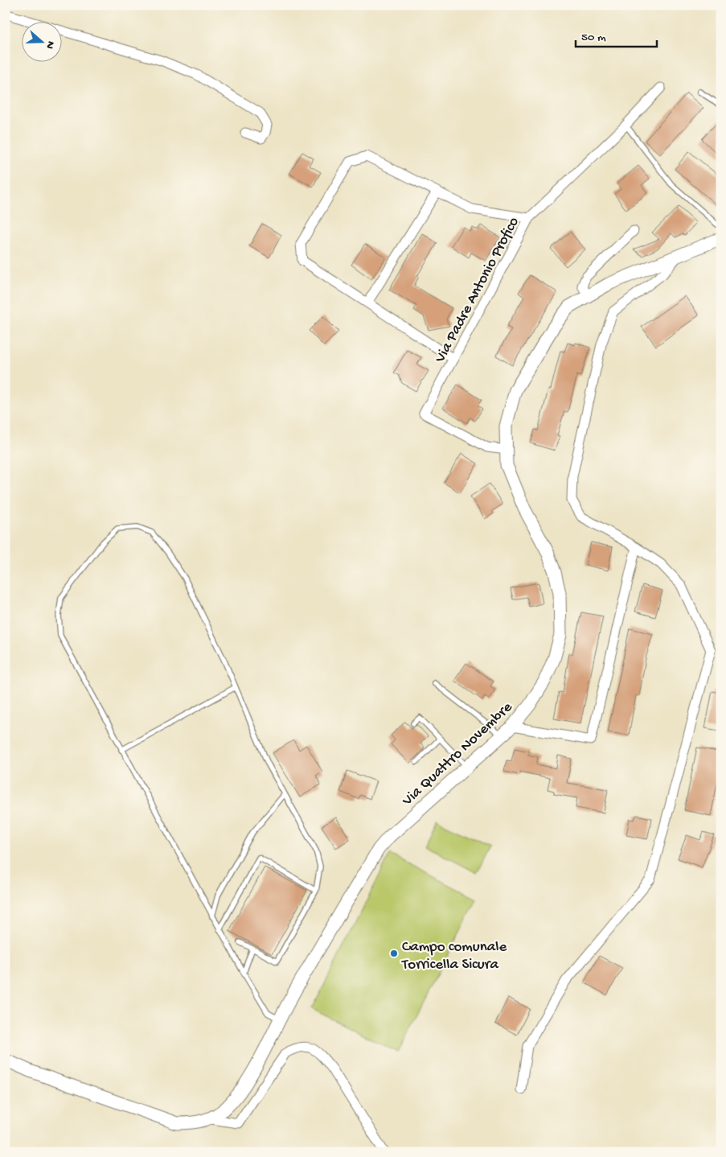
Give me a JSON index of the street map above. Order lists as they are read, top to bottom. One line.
{"streets":{"main road":["Via Quattro Novembre"],"street":["Via Padre Antonio Profico"]},"crossings":[["Via Padre Antonio Profico","Via Quattro Novembre"]],"places":["Campo comunale Torricella Sicura"],"scale_bar":"50 m","north":"right"}
